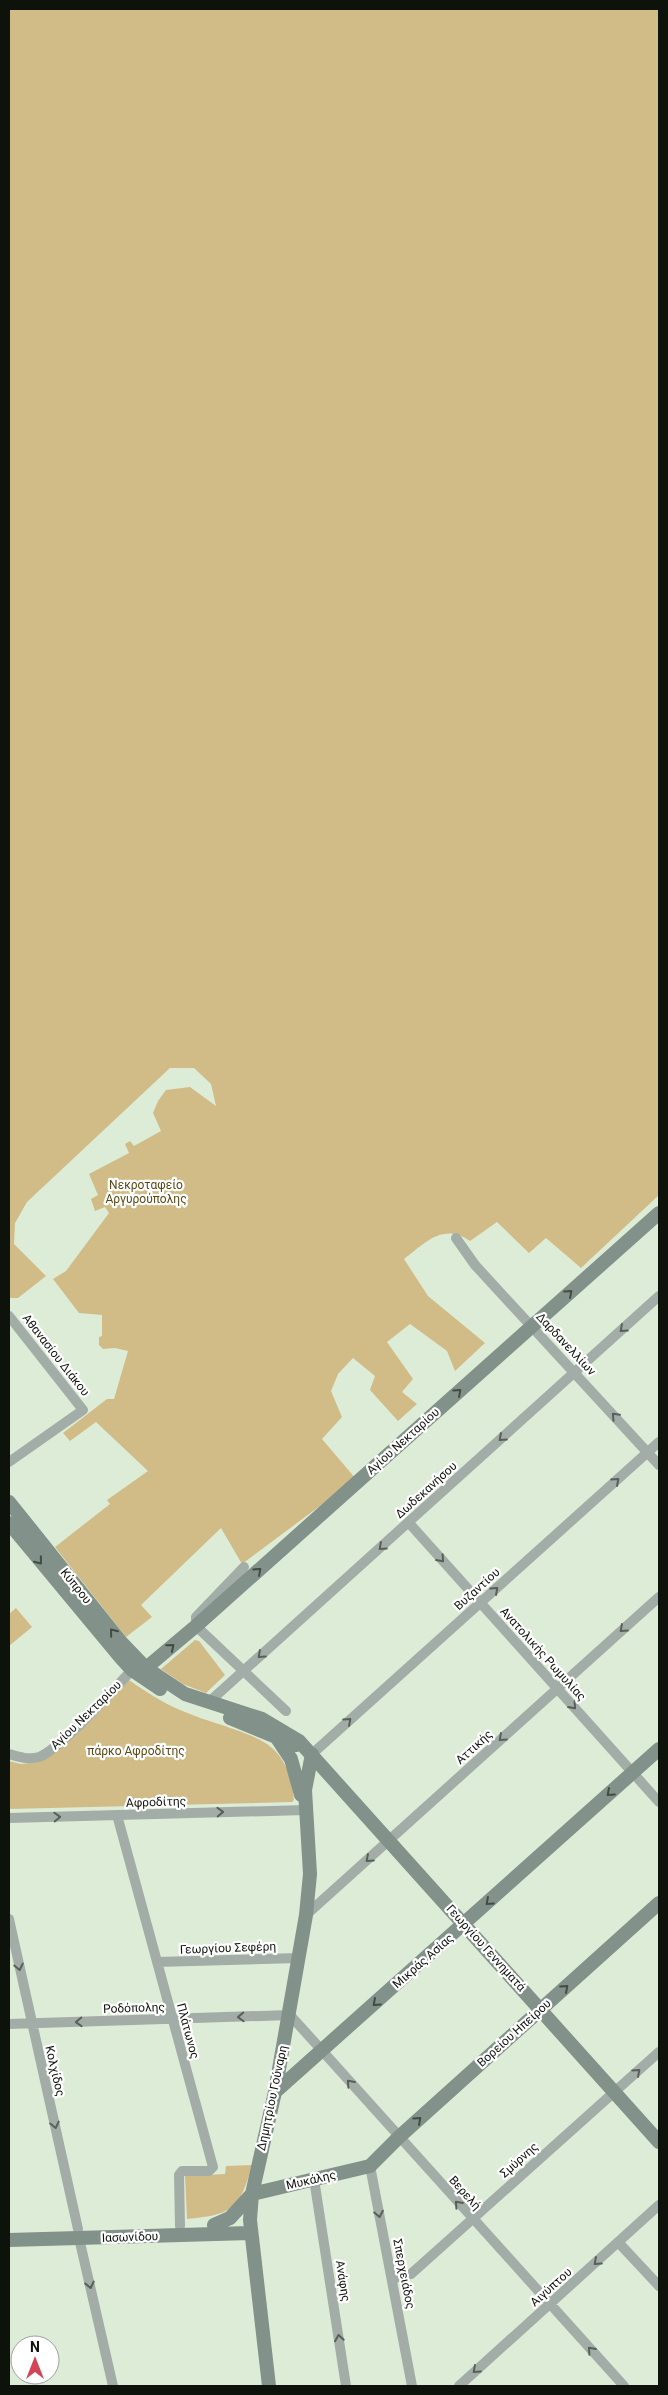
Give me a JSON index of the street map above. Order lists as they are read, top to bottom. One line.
{"streets":{"street":["Δαρδανελλίων","Αθανασίου Διάκου","Αγίου Νεκταρίου","Δωδεκανήσου","Κύπρου","Βυζαντίου","Ανατολικής Ρωμυλίας","Αττικής","Αφροδίτης","Γεωργίου Σεφέρη","Γεωργίου Γεννηματά","Μικράς Ασίας","Ροδόπολης","Πλάτωνος","Βορείου Ηπείρου","Κολχίδος","Δημητρίου Γούναρη","Σμύρνης","Μυκάλης","Βερελή","Ιασωνίδου","Σπερχειάδος","Ανάφης","Αιγύπτου"]},"crossings":[["Δαρδανελλίων","Αγίου Νεκταρίου"],["Δαρδανελλίων","Δωδεκανήσου"],["Δαρδανελλίων","Βυζαντίου"],["Αγίου Νεκταρίου","Κύπρου"],["Αγίου Νεκταρίου","Γεωργίου Γεννηματά"],["Δωδεκανήσου","Ανατολικής Ρωμυλίας"],["Δωδεκανήσου","Γεωργίου Γεννηματά"],["Κύπρου","Γεωργίου Γεννηματά"],["Βυζαντίου","Ανατολικής Ρωμυλίας"],["Βυζαντίου","Γεωργίου Γεννηματά"],["Ανατολικής Ρωμυλίας","Αττικής"],["Ανατολικής Ρωμυλίας","Μικράς Ασίας"],["Αττικής","Γεωργίου Γεννηματά"],["Αττικής","Δημητρίου Γούναρη"],["Αφροδίτης","Πλάτωνος"],["Αφροδίτης","Δημητρίου Γούναρη"],["Γεωργίου Σεφέρη","Πλάτωνος"],["Γεωργίου Σεφέρη","Δημητρίου Γούναρη"],["Γεωργίου Γεννηματά","Μικράς Ασίας"],["Γεωργίου Γεννηματά","Βορείου Ηπείρου"],["Γεωργίου Γεννηματά","Σμύρνης"],["Μικράς Ασίας","Δημητρίου Γούναρη"],["Μικράς Ασίας","Βερελή"],["Ροδόπολης","Πλάτωνος"],["Ροδόπολης","Κολχίδος"],["Ροδόπολης","Δημητρίου Γούναρη"],["Ροδόπολης","Βερελή"],["Πλάτωνος","Ιασωνίδου"],["Βορείου Ηπείρου","Μυκάλης"],["Βορείου Ηπείρου","Βερελή"],["Βορείου Ηπείρου","Σπερχειάδος"],["Κολχίδος","Ιασωνίδου"],["Δημητρίου Γούναρη","Μυκάλης"],["Δημητρίου Γούναρη","Βερελή"],["Δημητρίου Γούναρη","Ιασωνίδου"],["Σμύρνης","Βερελή"],["Σμύρνης","Σπερχειάδος"],["Μυκάλης","Σπερχειάδος"],["Μυκάλης","Ανάφης"],["Βερελή","Αιγύπτου"]],"one_way":["Δαρδανελλίων","Αγίου Νεκταρίου","Δωδεκανήσου","Βυζαντίου","Ανατολικής Ρωμυλίας","Αττικής","Αφροδίτης","Μικράς Ασίας","Ροδόπολης","Βορείου Ηπείρου","Κολχίδος","Βερελή","Σπερχειάδος","Ανάφης","Αιγύπτου"],"parks":["Νεκροταφείο Αργυρούπολης","πάρκο Αφροδίτης"],"north":"top"}
